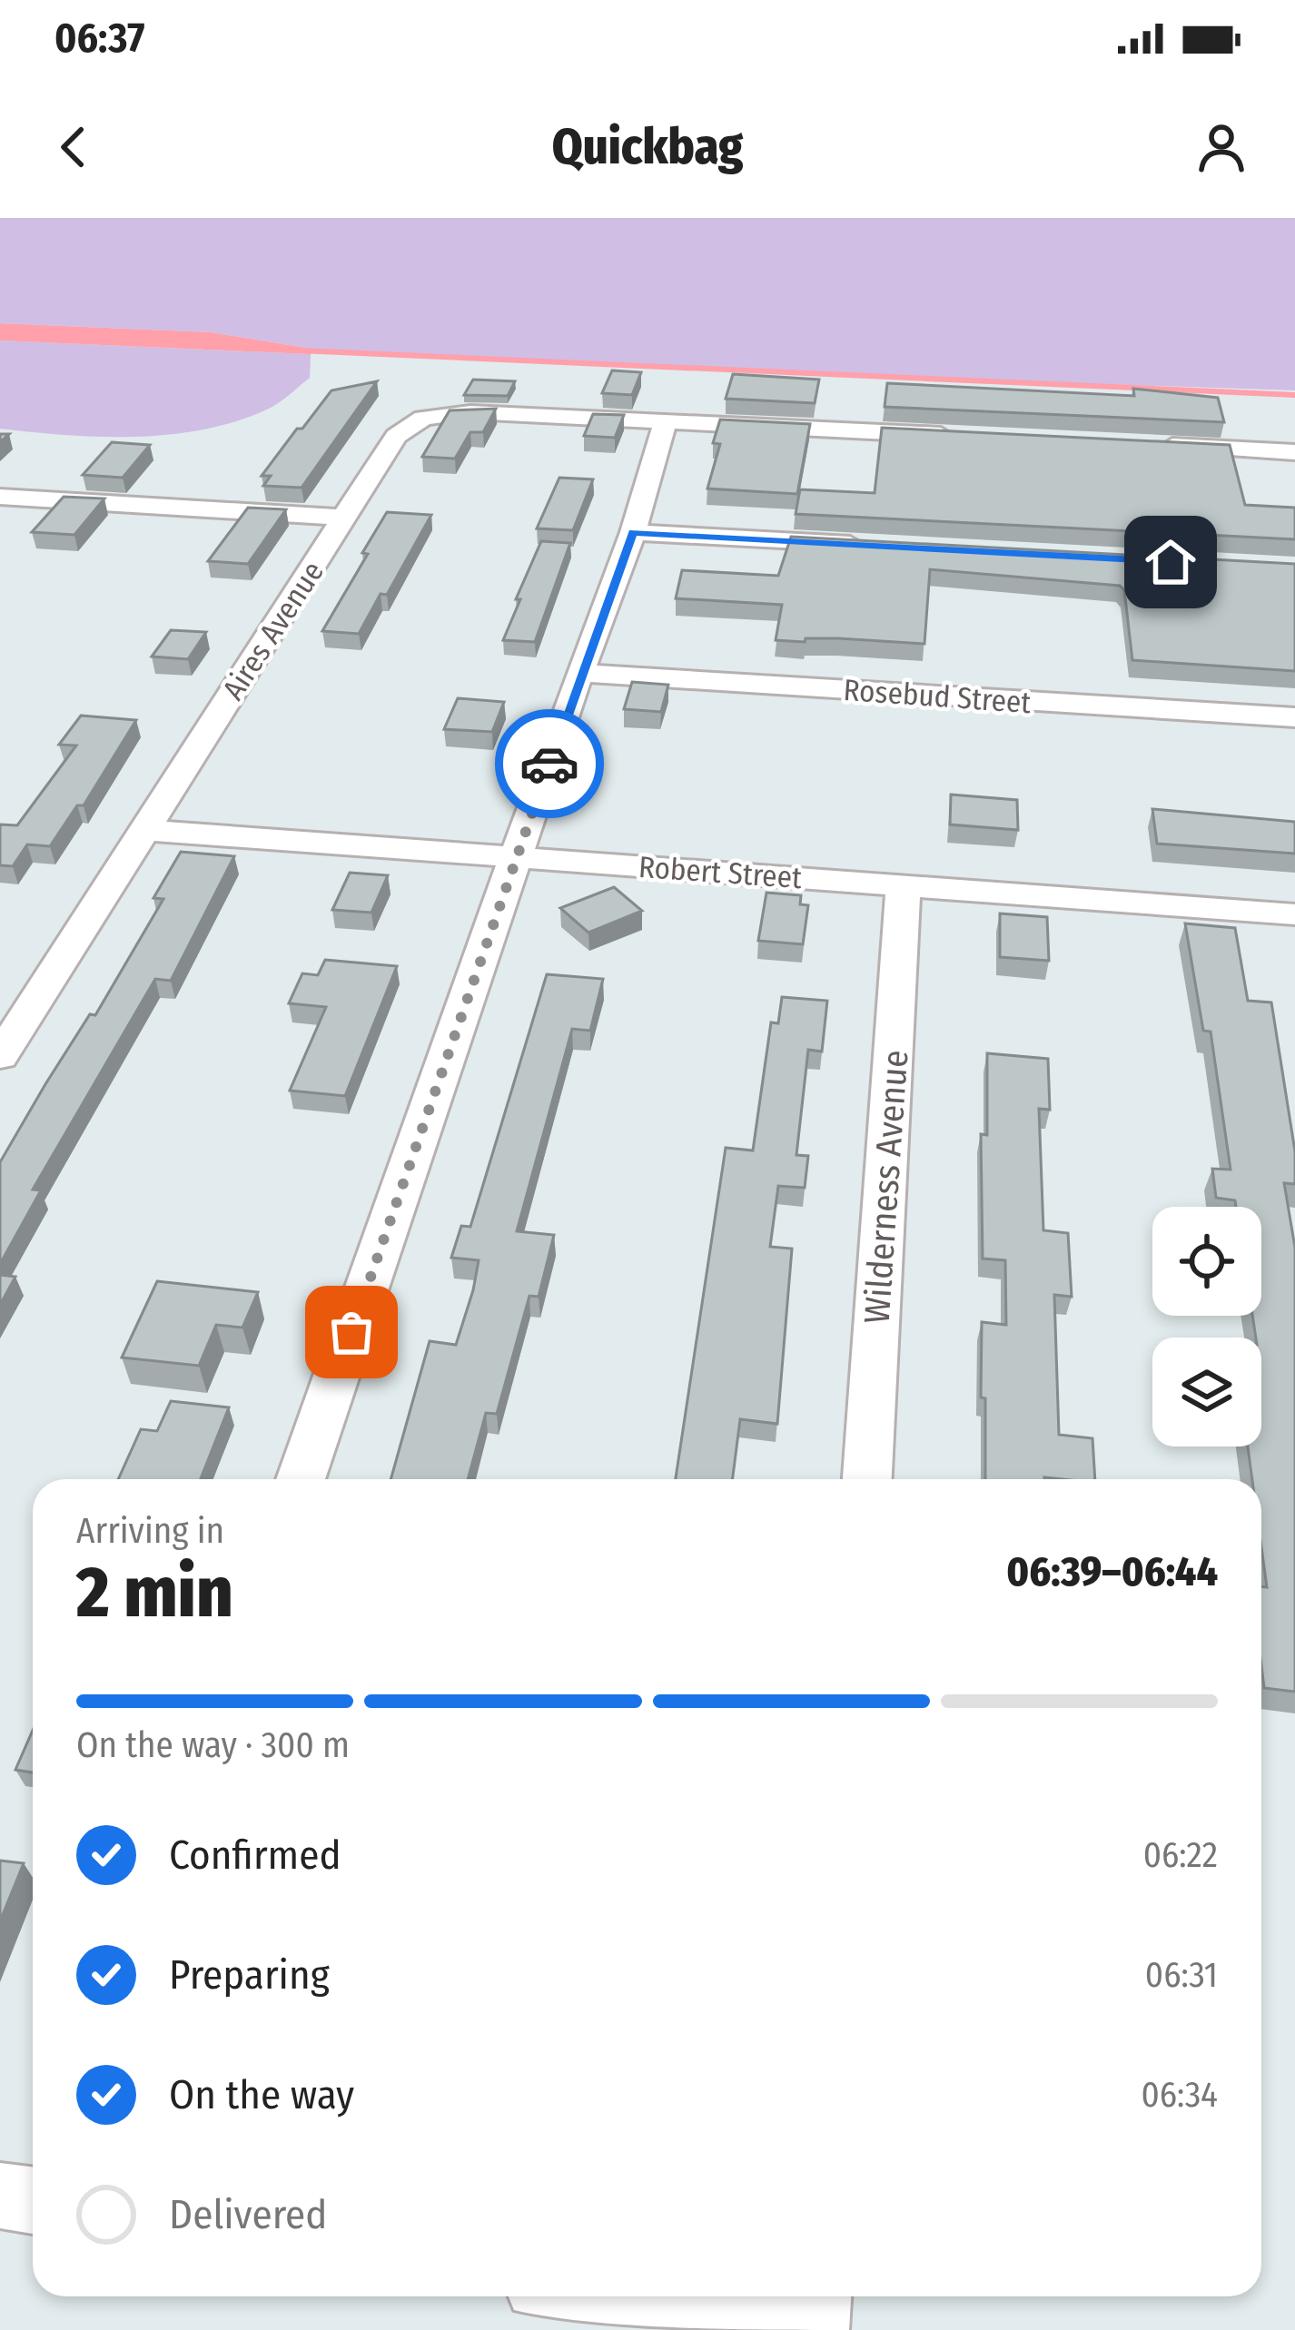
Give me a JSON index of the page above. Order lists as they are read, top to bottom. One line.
{"streets":{"street":["Aires Avenue","Rosebud Street","Robert Street","Wilderness Avenue"]},"crossings":[["Aires Avenue","Robert Street"],["Robert Street","Wilderness Avenue"]],"page":{"status":"06:37","header":"Quickbag","heading":["2 min","Arriving in","06:39–06:44"],"bar":"On the way · 300 m","list":[["Confirmed","06:22"],["Preparing","06:31"],["On the way","06:34"],"Delivered"]}}
